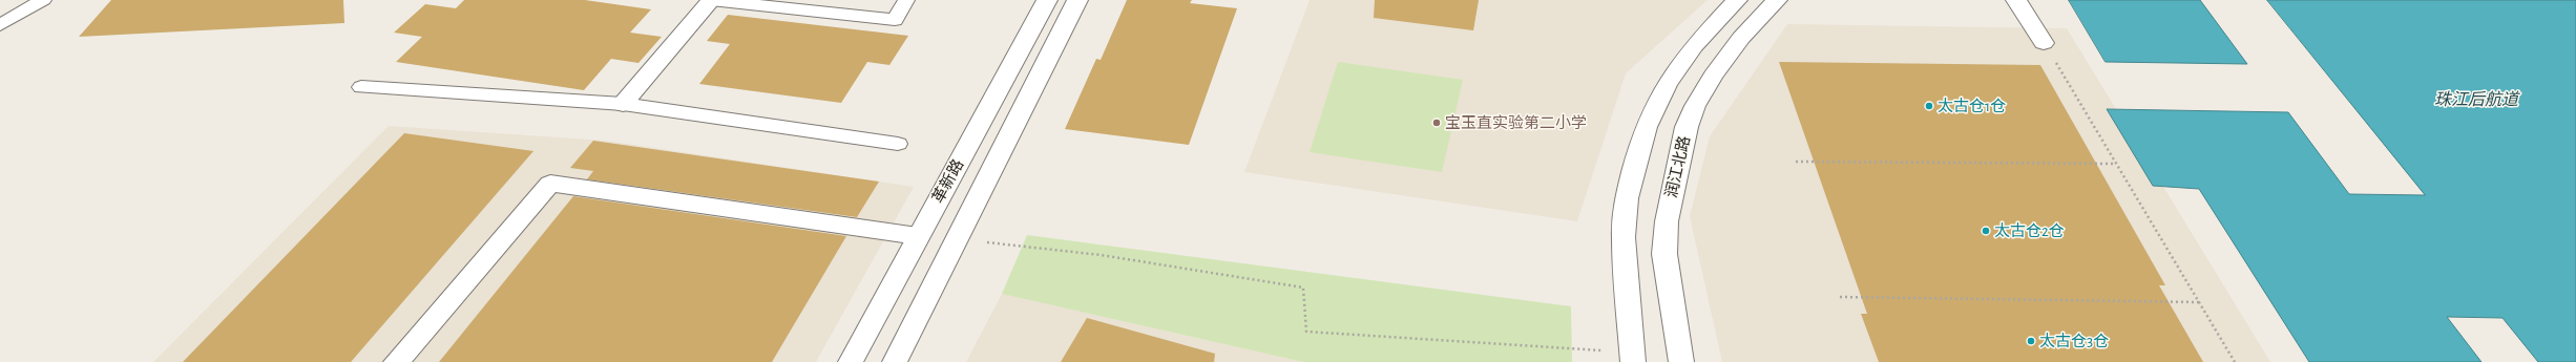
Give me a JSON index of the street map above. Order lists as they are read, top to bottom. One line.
{"streets":{"street":["润江北路","革新路"]},"water":["珠江后航道"],"places":["太古仓1仓","宝玉直实验第二小学","太古仓2仓","太古仓3仓"]}
